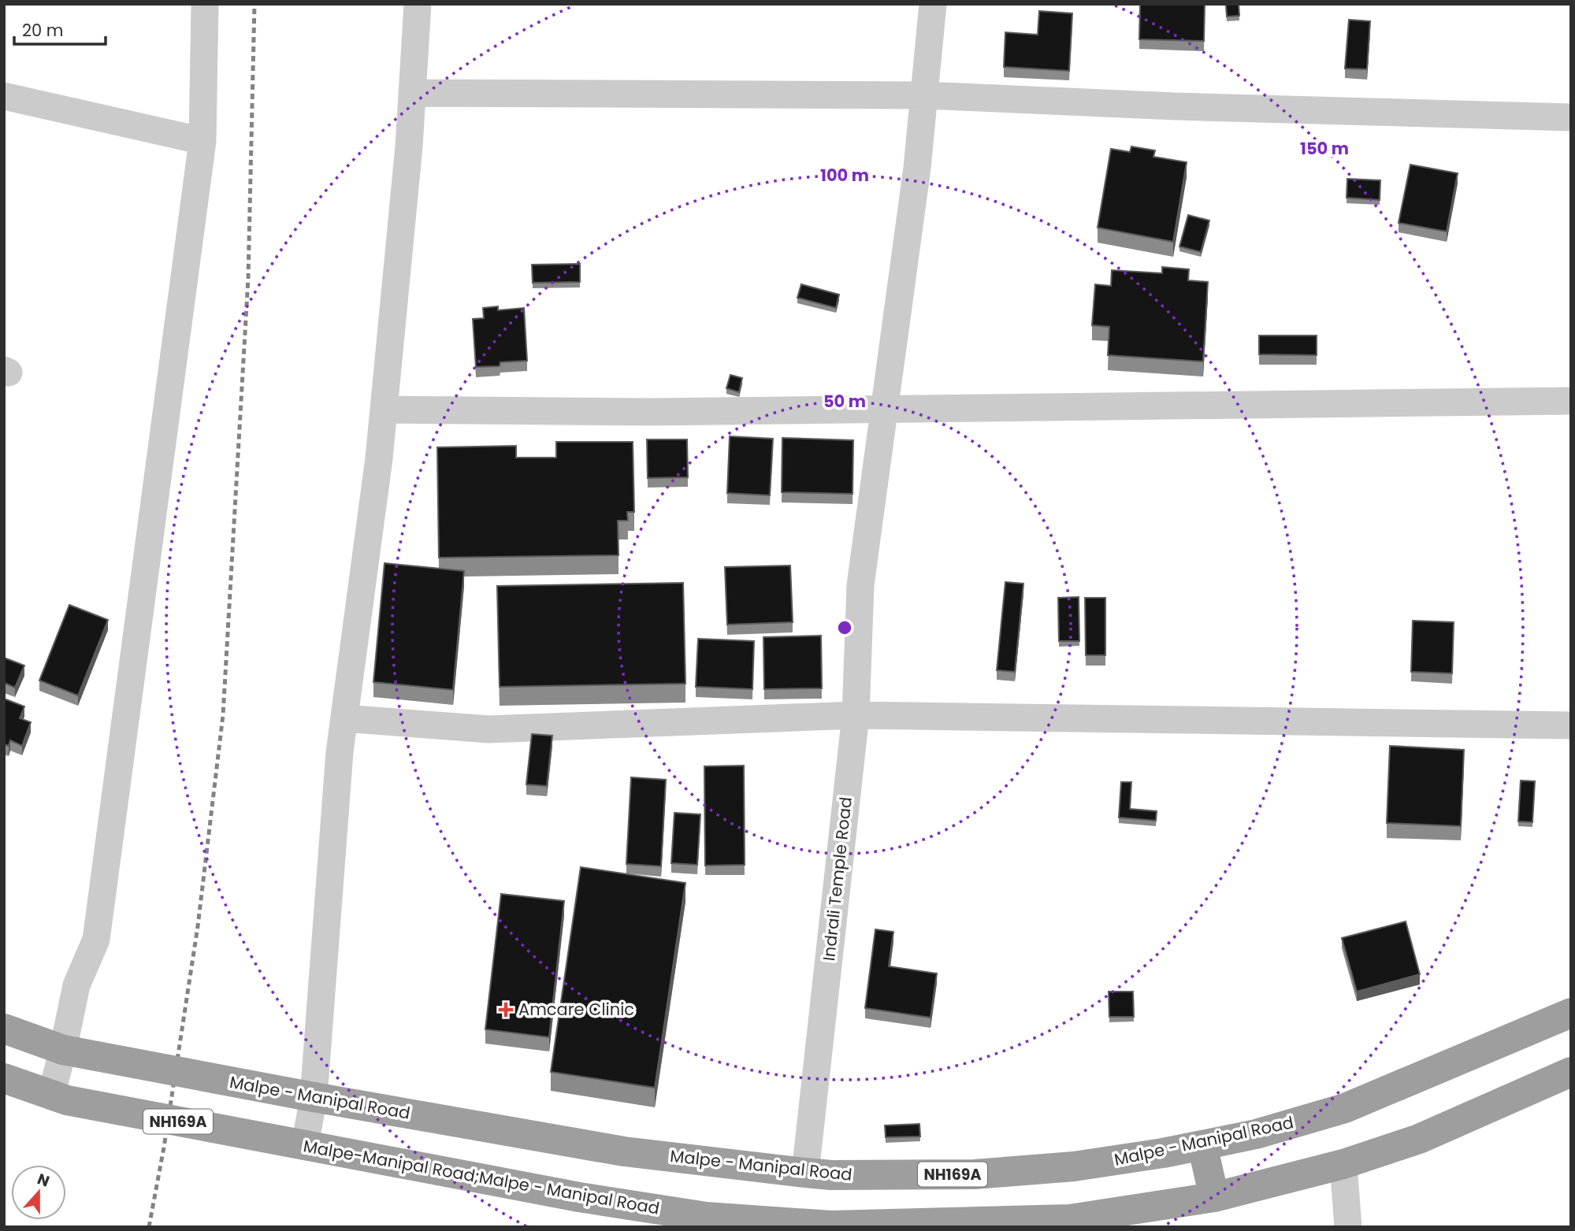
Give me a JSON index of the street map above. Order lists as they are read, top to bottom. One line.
{"streets":{"highway":["Malpe - Manipal Road","NH169A","Malpe-Manipal Road;Malpe - Manipal Road"],"street":["Indrali Temple Road"]},"crossings":[["Indrali Temple Road","Malpe - Manipal Road"]],"places":{"health":["Amcare Clinic"]},"scale_bar":"20 m","north":"top","rings":["150 m","100 m","50 m"]}
